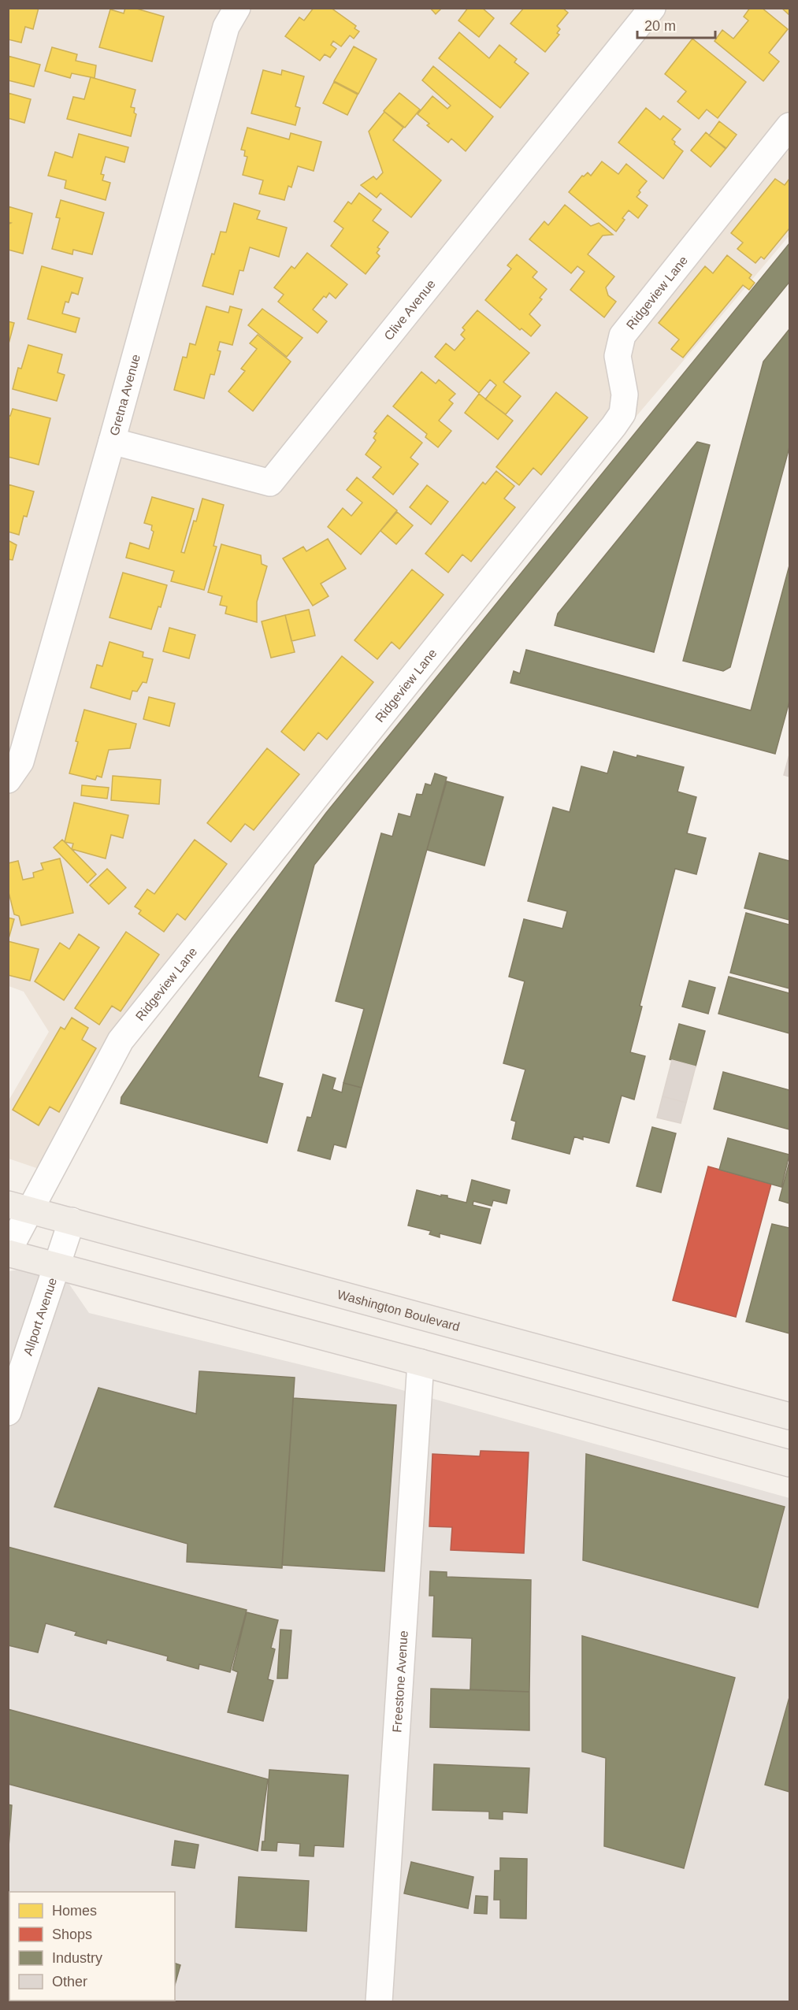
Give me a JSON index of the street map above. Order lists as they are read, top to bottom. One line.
{"streets":{"main road":["Washington Boulevard"],"street":["Ridgeview Lane","Clive Avenue","Gretna Avenue","Allport Avenue","Freestone Avenue"]},"crossings":[["Ridgeview Lane","Washington Boulevard"],["Clive Avenue","Gretna Avenue"],["Washington Boulevard","Allport Avenue"]],"legend":["Homes","Shops","Industry","Other"],"scale_bar":"20 m"}
